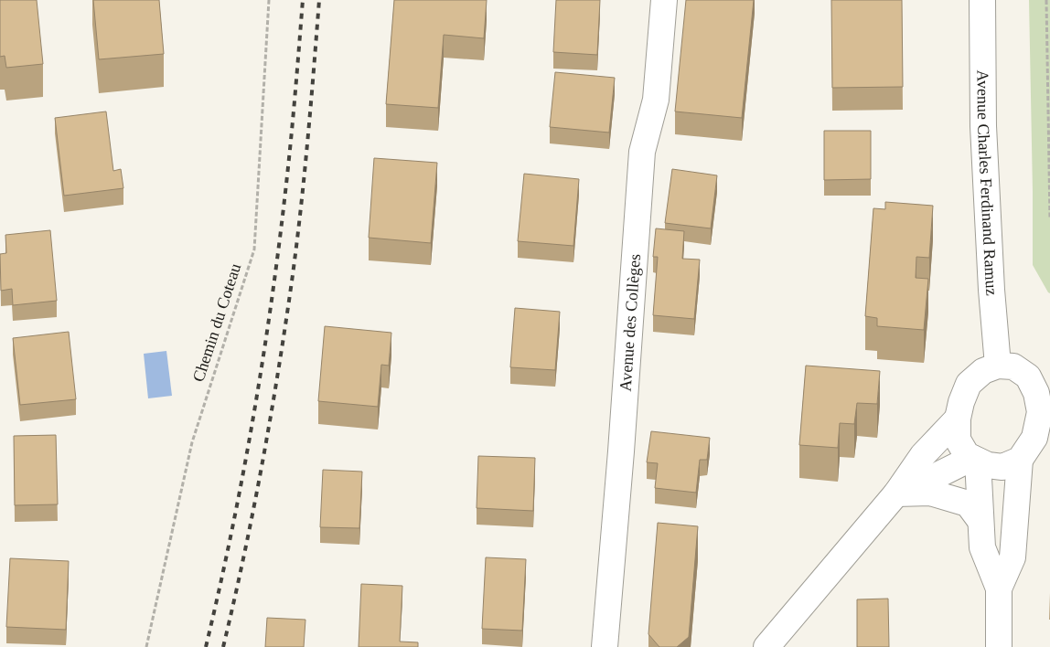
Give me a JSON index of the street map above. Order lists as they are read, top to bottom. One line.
{"streets":{"street":["Avenue Charles Ferdinand Ramuz","Avenue des Collèges"],"path":["Chemin du Coteau"]}}
